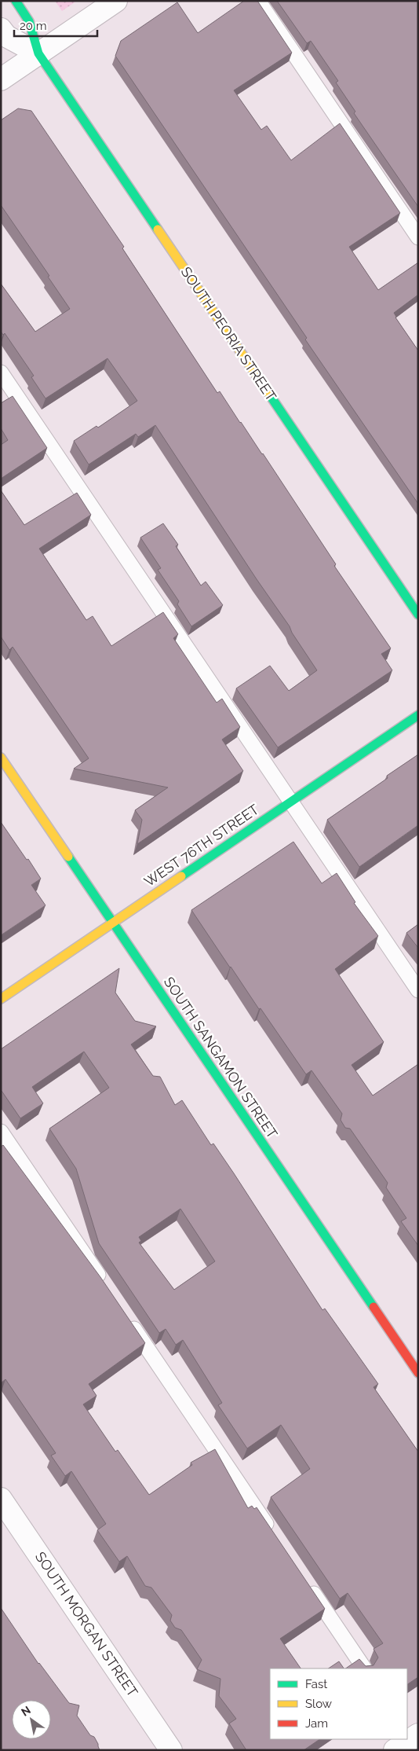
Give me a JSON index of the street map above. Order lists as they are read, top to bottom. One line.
{"streets":{"street":["SOUTH PEORIA STREET","WEST 76TH STREET","SOUTH SANGAMON STREET","SOUTH MORGAN STREET"]},"crossings":[["WEST 76TH STREET","SOUTH SANGAMON STREET"]],"legend":["Fast","Slow","Jam"],"scale_bar":"20 m","north":"top left"}
